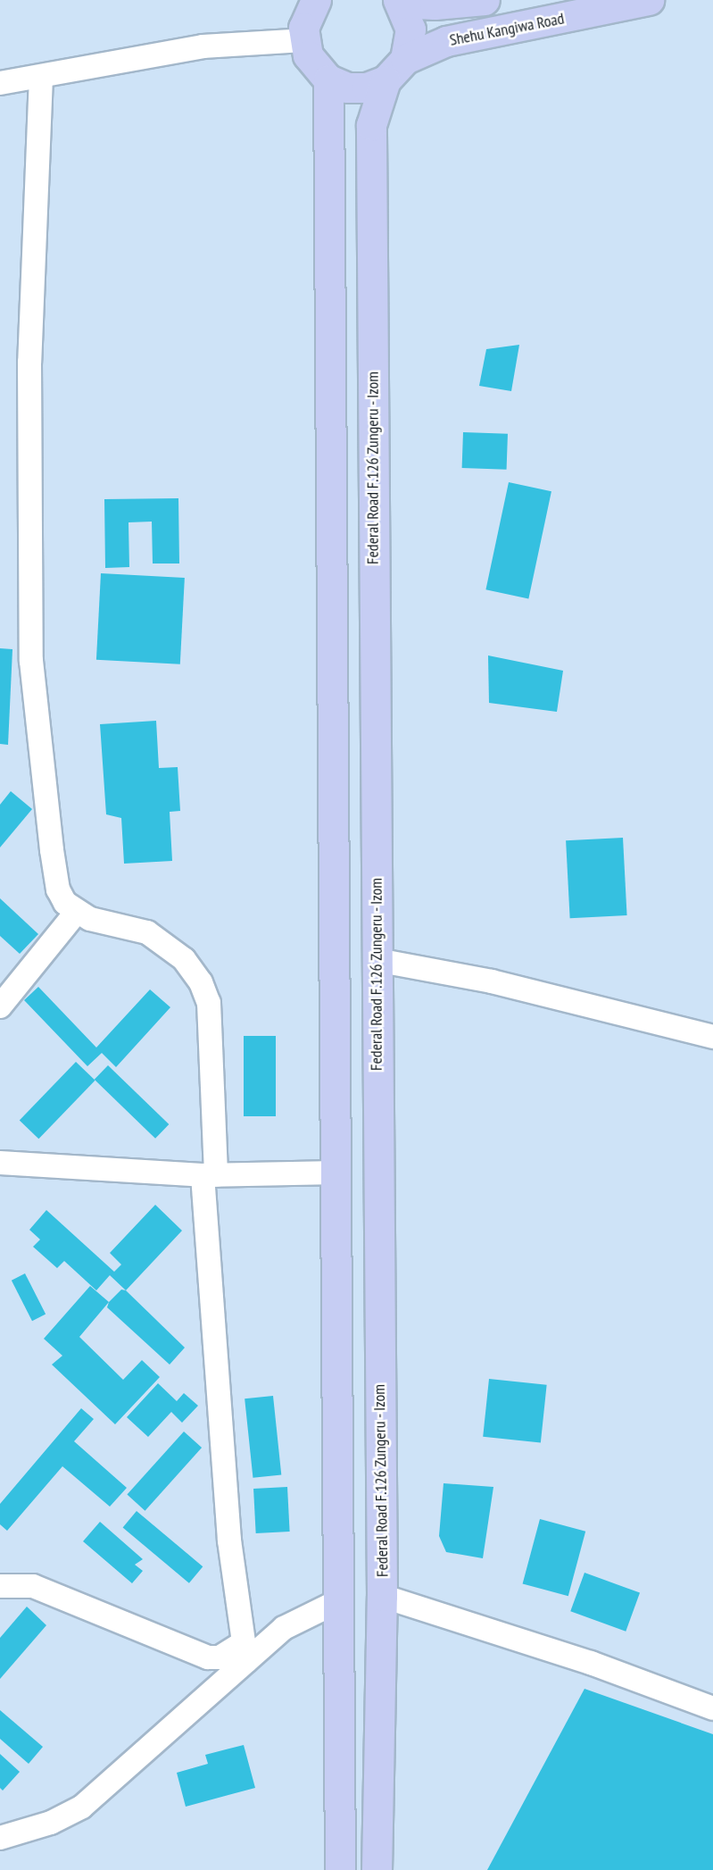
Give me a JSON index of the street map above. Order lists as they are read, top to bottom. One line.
{"streets":{"main road":["Shehu Kangiwa Road","Federal Road F.126 Zungeru - Izom"]}}
